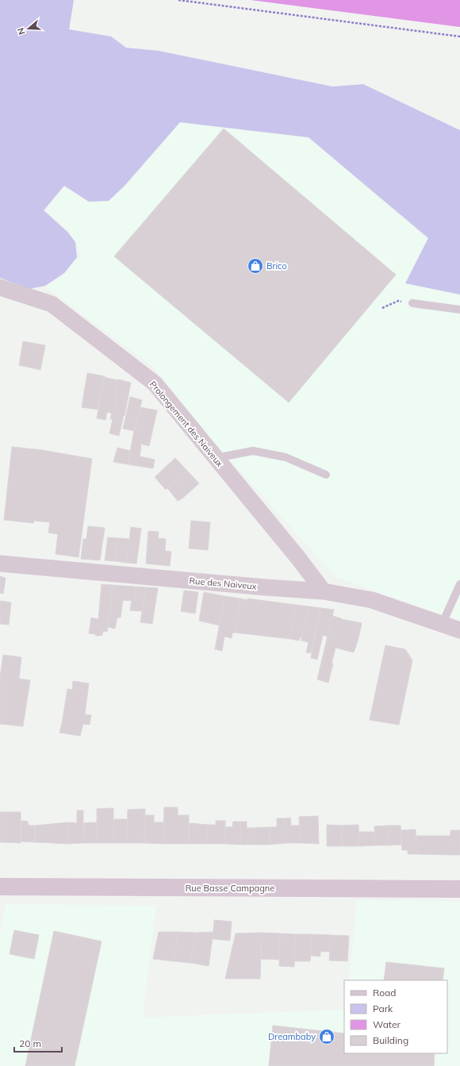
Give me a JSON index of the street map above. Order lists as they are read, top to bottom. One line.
{"streets":{"main road":["Rue Basse Campagne"],"street":["Prolongement des Naiveux","Rue des Naiveux"]},"crossings":[["Prolongement des Naiveux","Rue des Naiveux"]],"places":{"shop":["Brico","Dreambaby"]},"legend":["Road","Park","Water","Building"],"scale_bar":"20 m","north":"left"}
